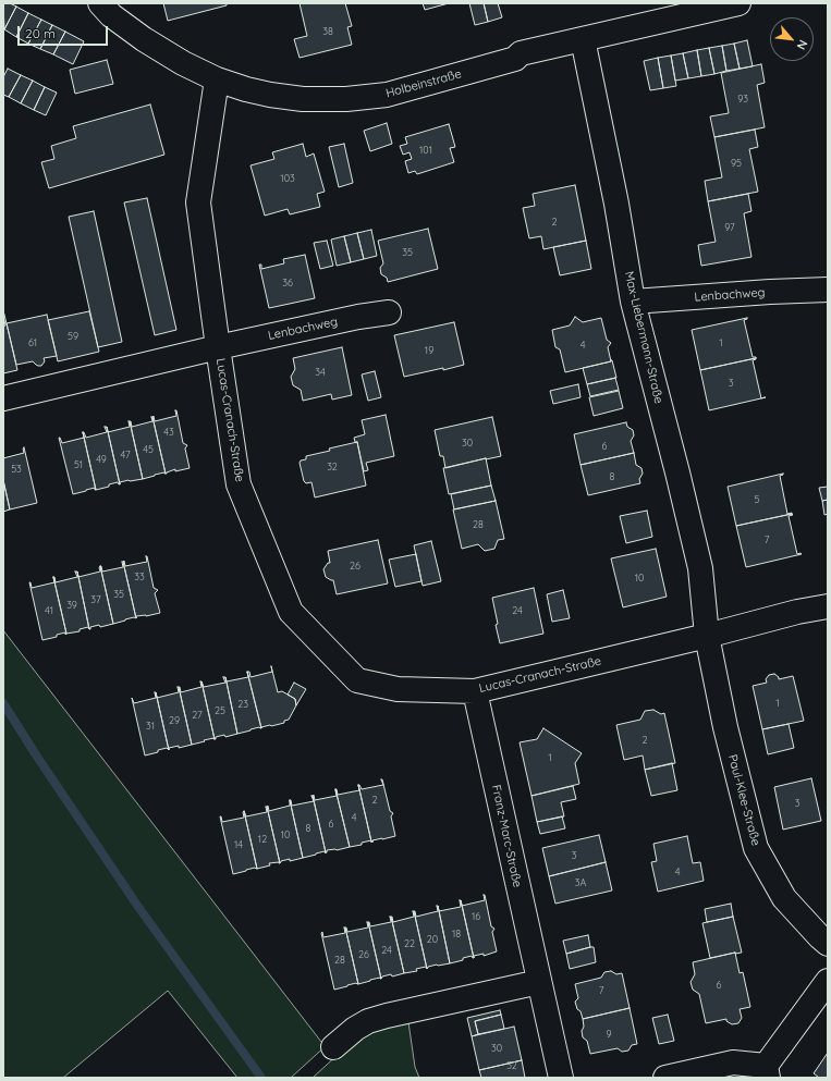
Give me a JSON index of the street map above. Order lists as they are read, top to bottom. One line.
{"streets":{"street":["Holbeinstraße","Lenbachweg","Max-Liebermann-Straße","Lucas-Cranach-Straße","Paul-Klee-Straße","Franz-Marc-Straße"]},"crossings":[["Holbeinstraße","Max-Liebermann-Straße"],["Holbeinstraße","Lucas-Cranach-Straße"],["Lenbachweg","Max-Liebermann-Straße"],["Lenbachweg","Lucas-Cranach-Straße"],["Max-Liebermann-Straße","Lucas-Cranach-Straße"],["Max-Liebermann-Straße","Paul-Klee-Straße"],["Lucas-Cranach-Straße","Paul-Klee-Straße"],["Lucas-Cranach-Straße","Franz-Marc-Straße"]],"house_numbers":["38","93","101","95","103","2","97","35","36","59","61","1","4","19","34","3","43","30","6","45","47","49","51","32","53","8","5","28","7","26","33","10","35","37","39","41","24","1","23","25","27","29","31","2","1","2","3","4","6","8","10","12","14","3","4","3A","16","18","20","22","24","26","28","6","7","9","30","32"],"scale_bar":"20 m","north":"bottom right"}
